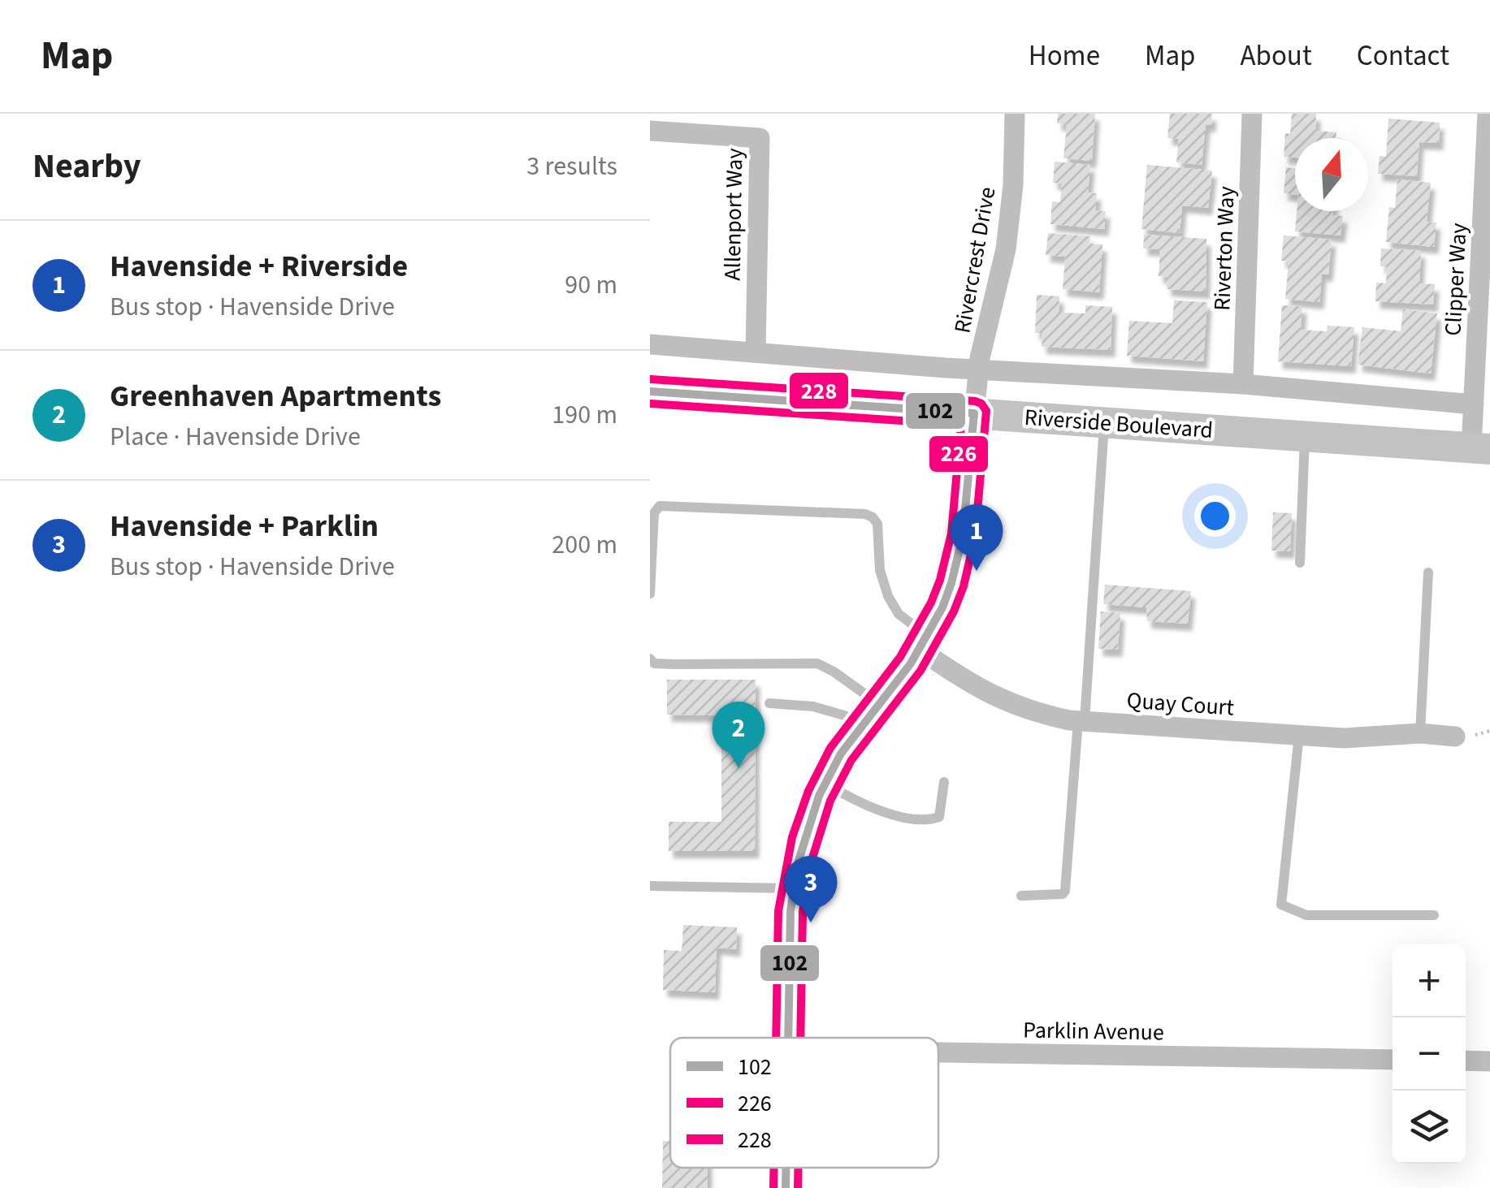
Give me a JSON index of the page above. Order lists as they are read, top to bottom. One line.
{"streets":{"main road":["Riverside Boulevard"],"street":["Allenport Way","Riverton Way","Rivercrest Drive","Clipper Way","Quay Court","Parklin Avenue"]},"crossings":[["Rivercrest Drive","Riverside Boulevard"],["Clipper Way","Riverside Boulevard"]],"lines":["transit line 228","transit line 102","transit line 226"],"legend":["102","226","228"],"north":"top","page":{"header":"Map","nav":["Home","Map","About","Contact"],"heading":["Nearby","3 results"],"list":[{"mark":"1","name":"Havenside + Riverside","note":"Bus stop · Havenside Drive","value":"90 m"},{"mark":"2","name":"Greenhaven Apartments","note":"Place · Havenside Drive","value":"190 m"},{"mark":"3","name":"Havenside + Parklin","note":"Bus stop · Havenside Drive","value":"200 m"}],"pins":["1","2","3"],"map_buttons":["+","−"]}}
